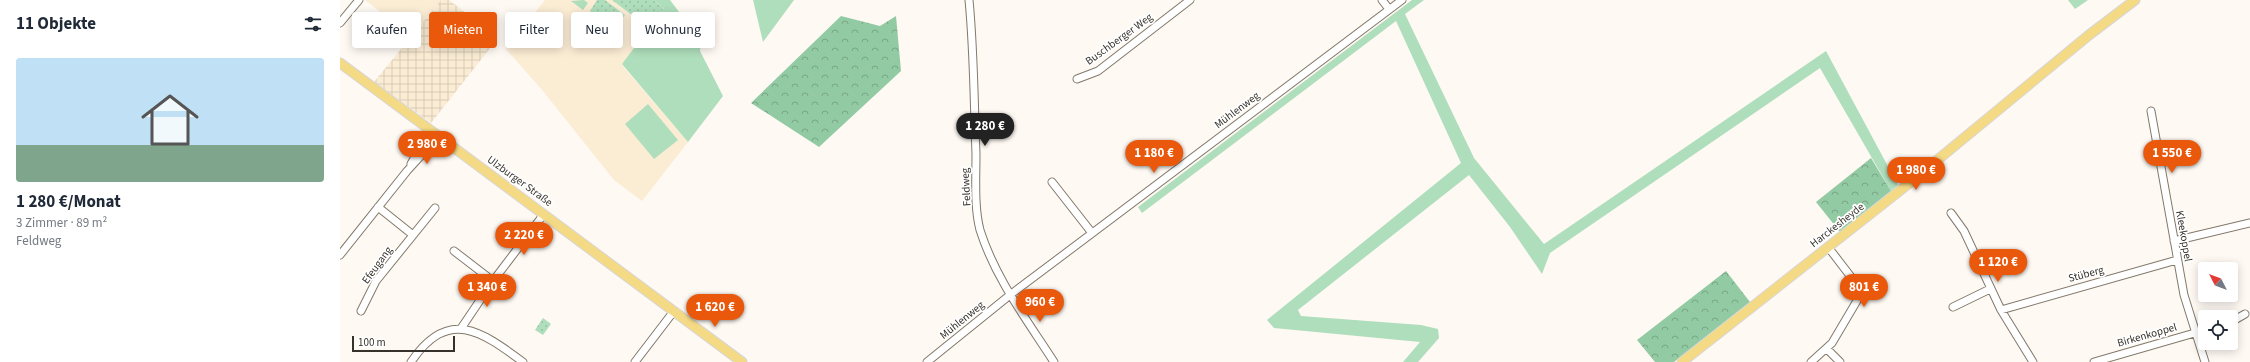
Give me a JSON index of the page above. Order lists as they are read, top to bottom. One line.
{"streets":{"main road":["Ulzburger Straße","Harckesheyde"],"street":["Buschberger Weg","Mühlenweg","Feldweg","Kleekoppel","Efeugang","Stüberg","Birkenkoppel"]},"crossings":[["Mühlenweg","Feldweg"],["Kleekoppel","Stüberg"],["Kleekoppel","Birkenkoppel"]],"scale_bar":"100 m","north":"top left","page":{"heading":"11 Objekte","chip":["Kaufen","Mieten","Filter","Neu","Wohnung"],"list":[{"name":"1 280 €/Monat","note":"3 Zimmer · 89 m² · Feldweg"}],"price":["1 280 €","2 980 €","1 180 €","1 550 €","1 980 €","2 220 €","1 120 €","1 340 €","801 €","960 €","1 620 €"],"scale":"100 m"}}
